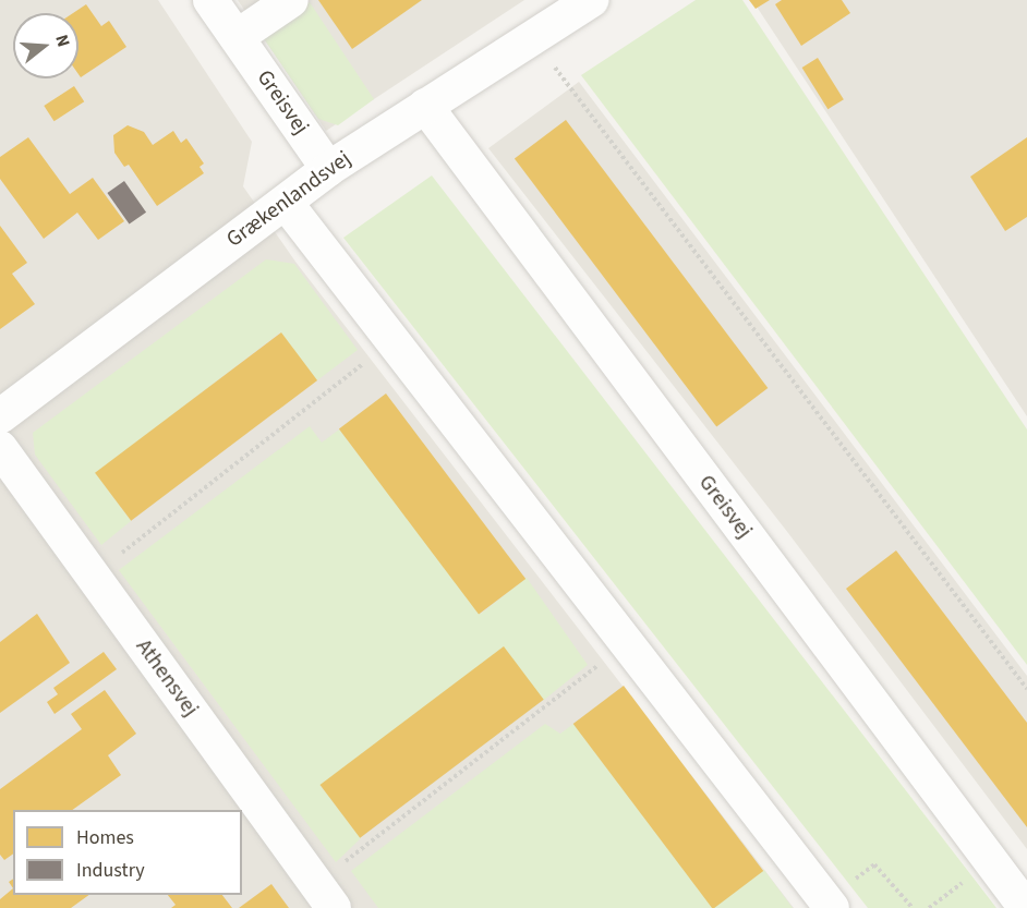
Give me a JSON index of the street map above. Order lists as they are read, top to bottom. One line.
{"streets":{"street":["Greisvej","Grækenlandsvej","Athensvej"]},"crossings":[["Greisvej","Grækenlandsvej"]],"legend":["Homes","Industry"],"north":"right"}
